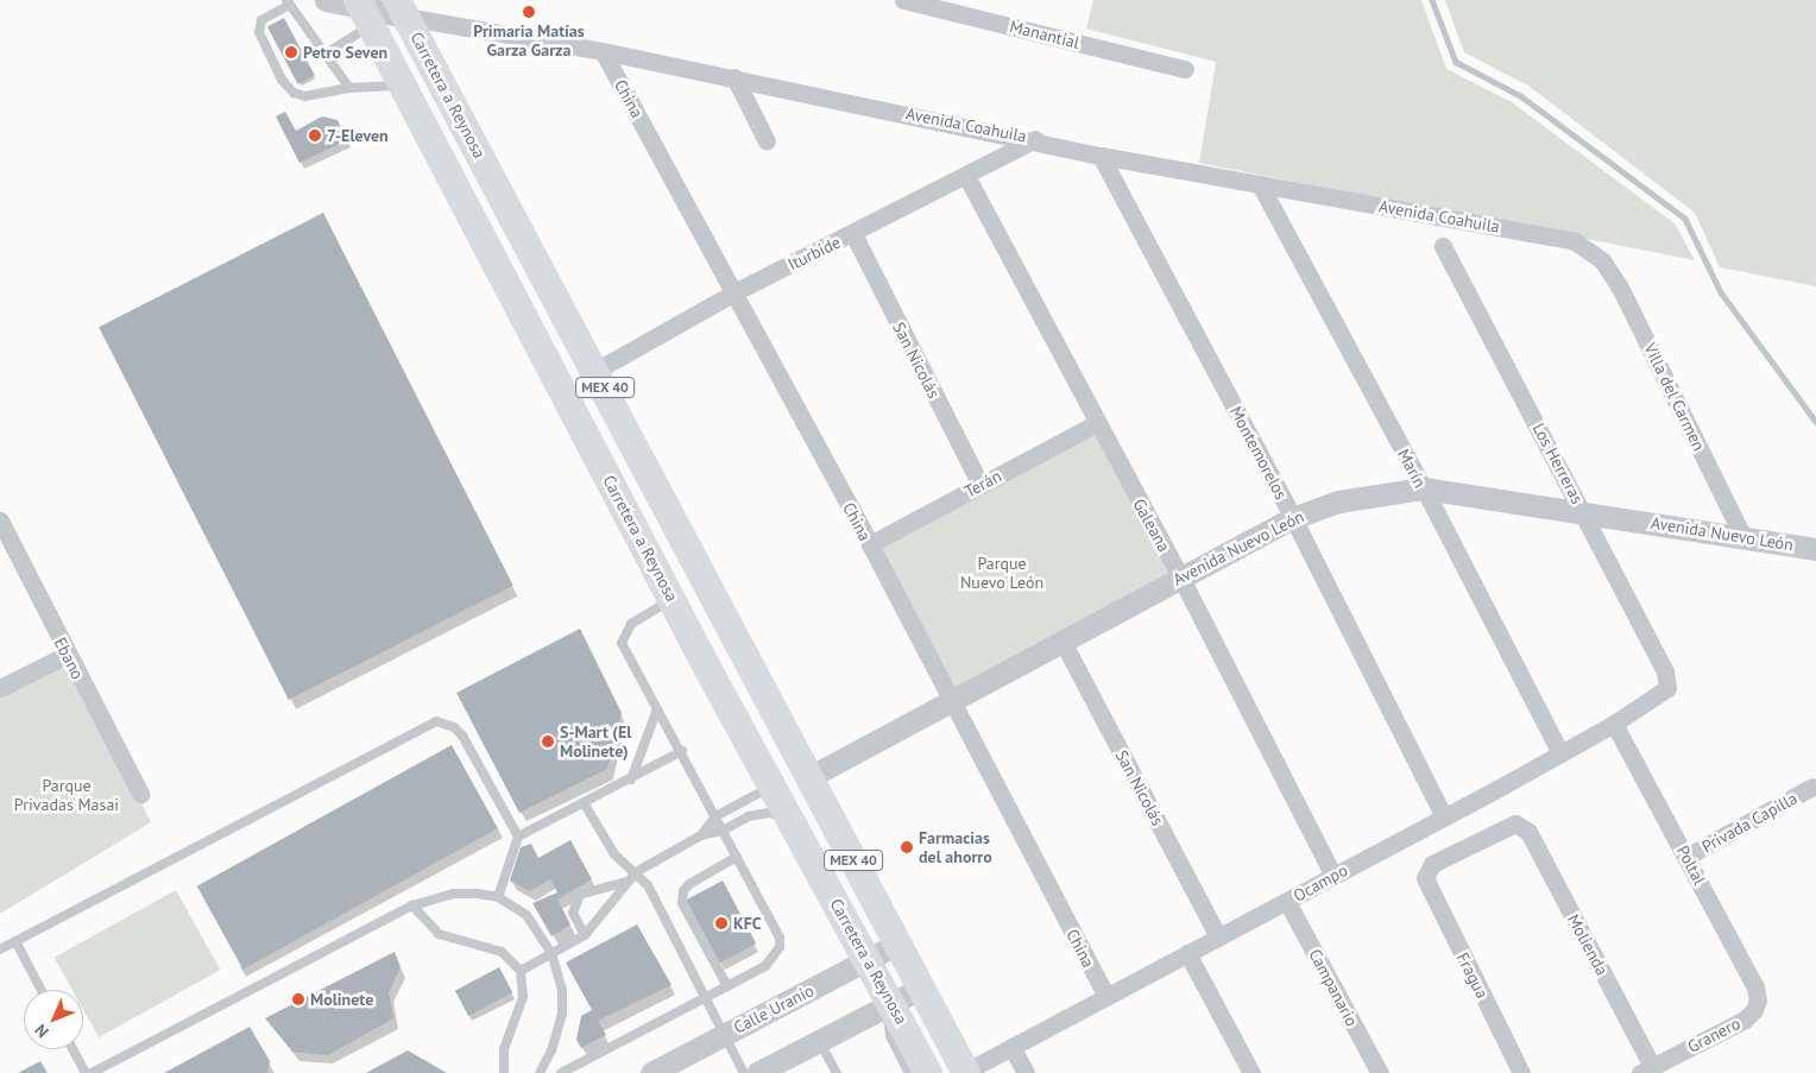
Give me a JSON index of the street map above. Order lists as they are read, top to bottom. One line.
{"streets":{"main road":["Carretera a Reynosa","MEX 40"],"street":["Manantial","China","Avenida Coahuila","Iturbide","San Nicolás","Villa del Carmen","Montemorelos","Los Herreras","Marín","Terán","Galeana","Avenida Nuevo León","Ebano","Privada Capilla","Poltal","Ocampo","Molienda","Fragua","Campanario","Calle Uranio","Granero"]},"crossings":[["Carretera a Reynosa","Avenida Coahuila"],["Carretera a Reynosa","Iturbide"],["Carretera a Reynosa","Avenida Nuevo León"],["Carretera a Reynosa","Ocampo"],["Carretera a Reynosa","Calle Uranio"],["China","Avenida Coahuila"],["China","Iturbide"],["China","Terán"],["China","Avenida Nuevo León"],["China","Ocampo"],["Avenida Coahuila","Iturbide"],["Avenida Coahuila","Villa del Carmen"],["Avenida Coahuila","Montemorelos"],["Avenida Coahuila","Marín"],["Iturbide","San Nicolás"],["Iturbide","Galeana"],["San Nicolás","Terán"],["San Nicolás","Avenida Nuevo León"],["San Nicolás","Ocampo"],["Villa del Carmen","Avenida Nuevo León"],["Montemorelos","Avenida Nuevo León"],["Montemorelos","Ocampo"],["Los Herreras","Avenida Nuevo León"],["Los Herreras","Ocampo"],["Marín","Avenida Nuevo León"],["Marín","Ocampo"],["Terán","Galeana"],["Galeana","Avenida Nuevo León"],["Galeana","Ocampo"],["Privada Capilla","Poltal"],["Poltal","Ocampo"],["Poltal","Granero"],["Ocampo","Campanario"],["Molienda","Fragua"],["Molienda","Granero"]],"parks":["Parque Nuevo León","Parque Privadas Masai"],"places":["Primaria Matías Garza Garza","Petro Seven","7-Eleven","S-Mart (El Molinete)","Farmacias del ahorro","KFC","Molinete"],"north":"bottom left"}
